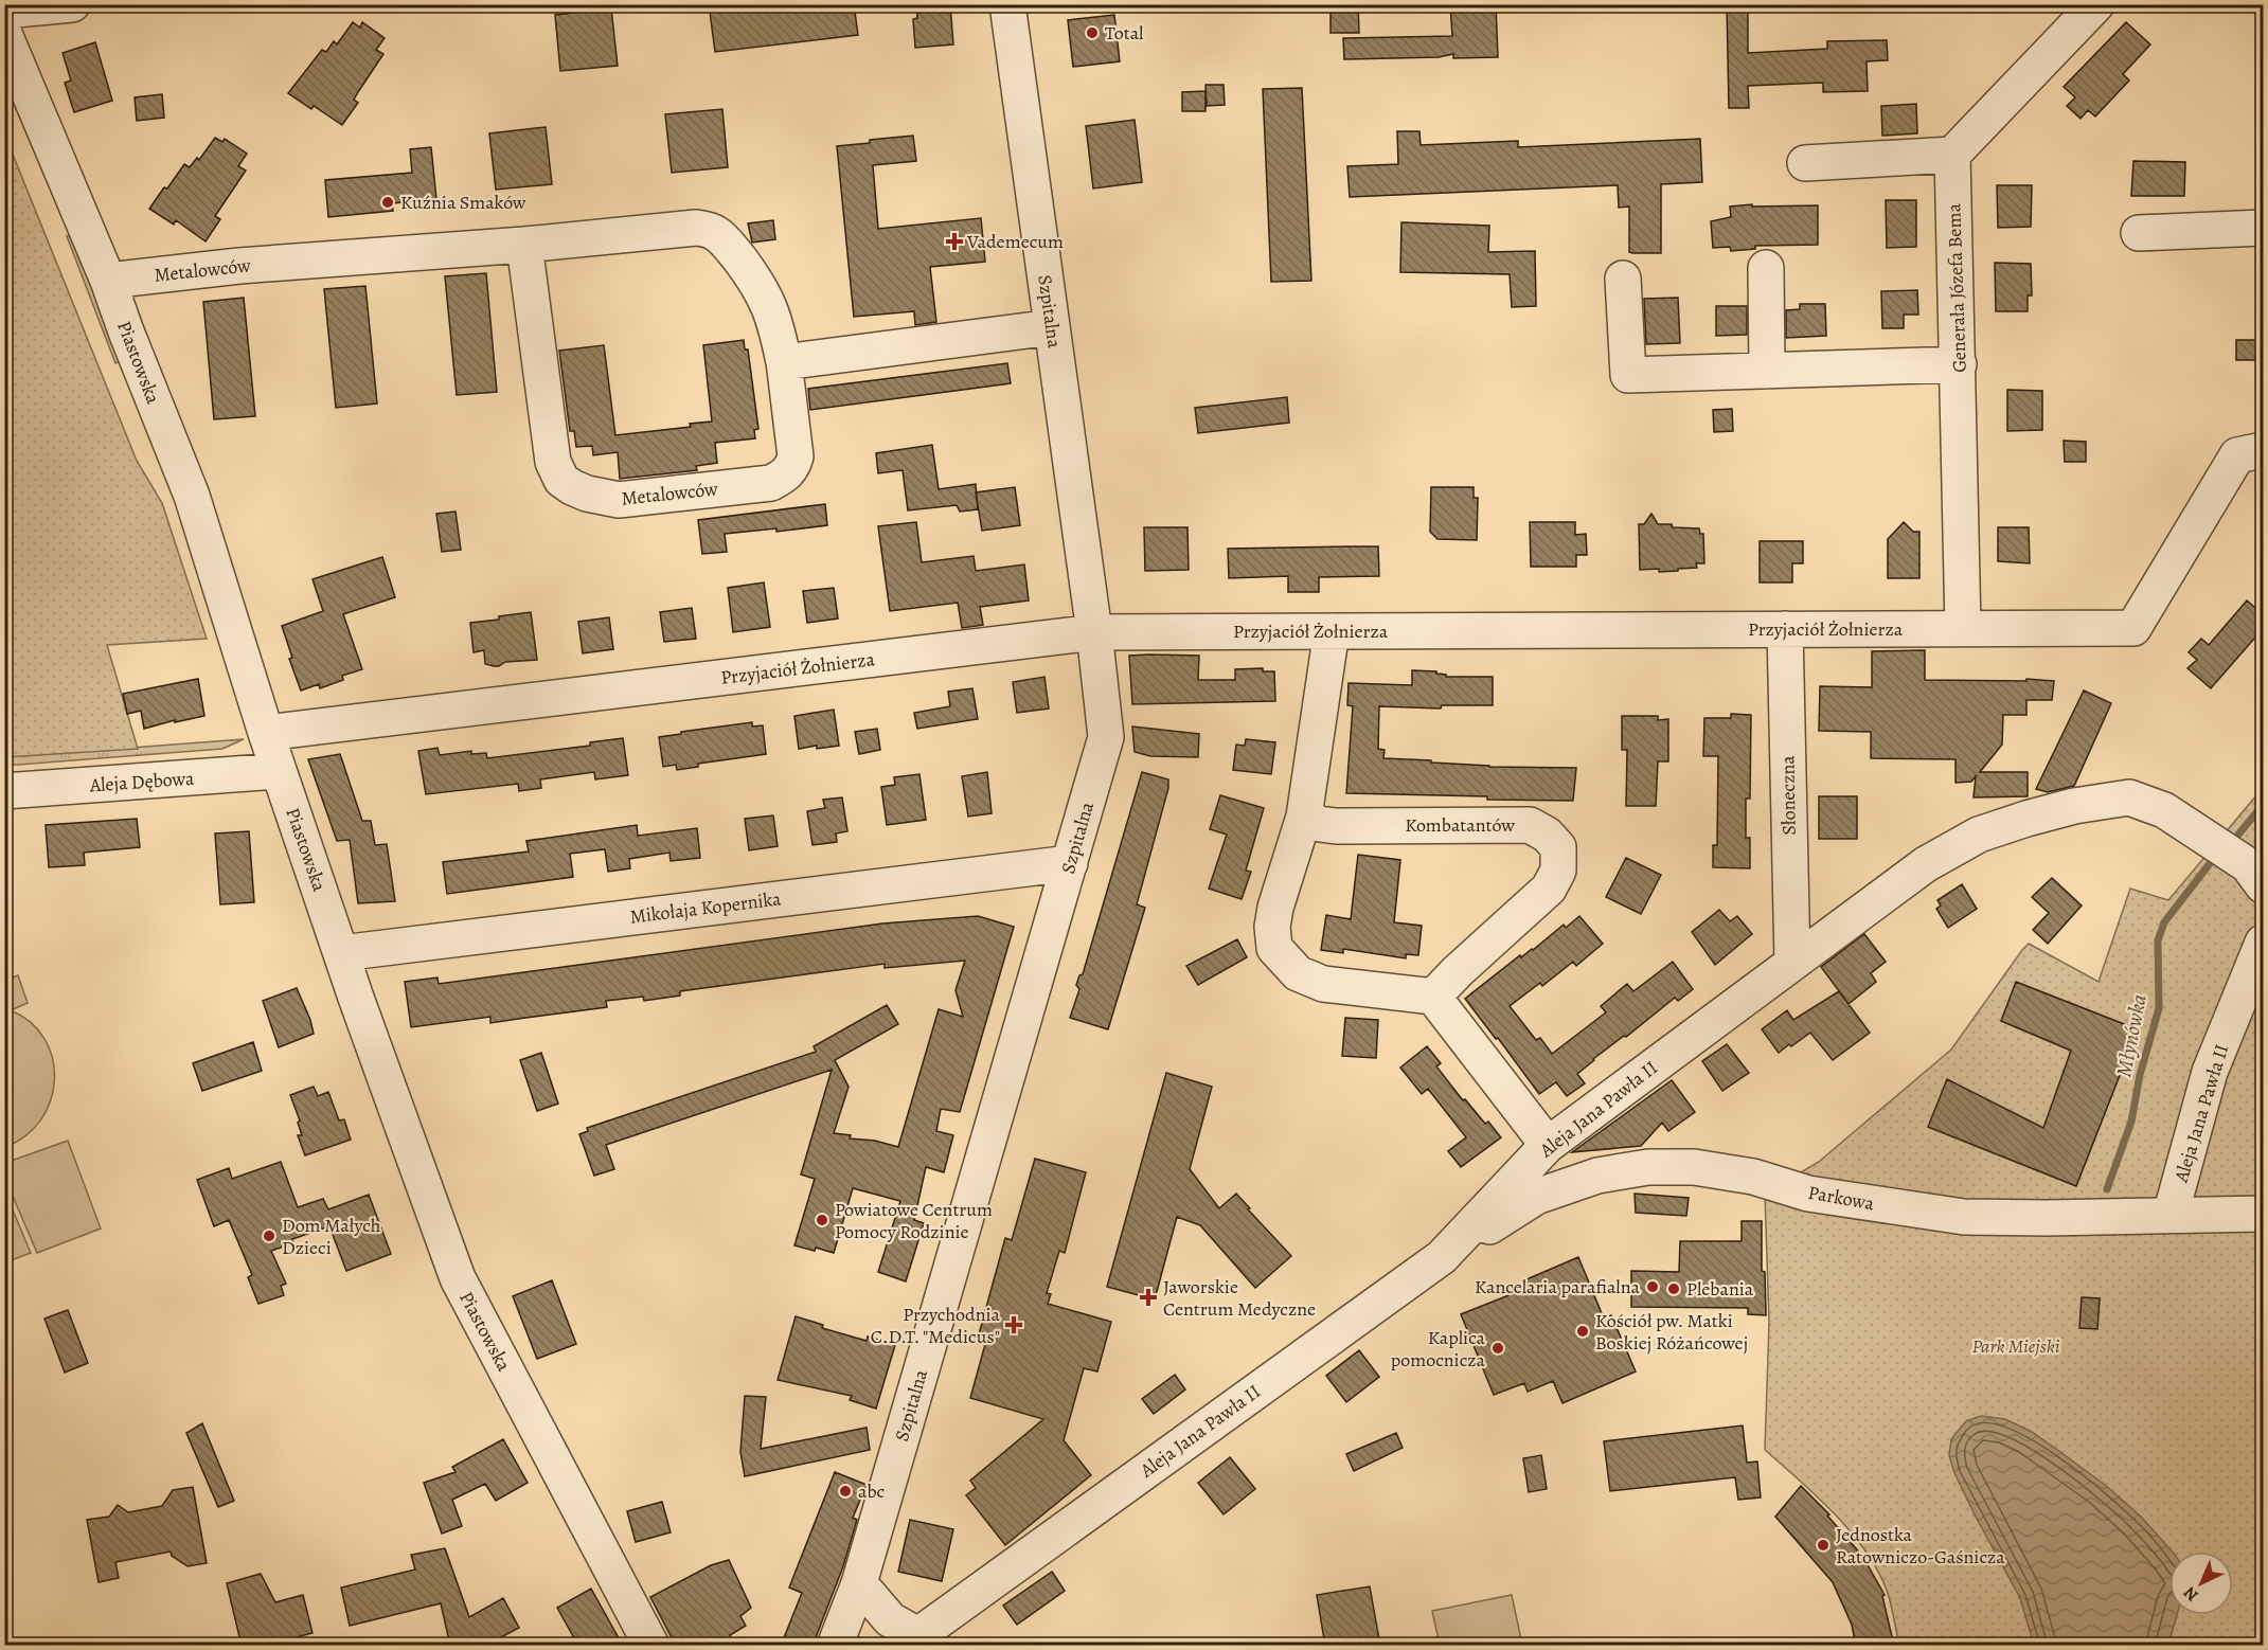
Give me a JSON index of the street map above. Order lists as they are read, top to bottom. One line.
{"streets":{"street":["Metalowców","Generała Józefa Bema","Szpitalna","Piastowska","Przyjaciół Żołnierza","Aleja Dębowa","Słoneczna","Kombatantów","Mikołaja Kopernika","Aleja Jana Pawła II","Parkowa"]},"crossings":[["Metalowców","Piastowska"],["Generała Józefa Bema","Przyjaciół Żołnierza"],["Szpitalna","Przyjaciół Żołnierza"],["Szpitalna","Mikołaja Kopernika"],["Szpitalna","Aleja Jana Pawła II"],["Piastowska","Przyjaciół Żołnierza"],["Piastowska","Aleja Dębowa"],["Piastowska","Mikołaja Kopernika"],["Przyjaciół Żołnierza","Słoneczna"],["Słoneczna","Aleja Jana Pawła II"],["Aleja Jana Pawła II","Parkowa"]],"water":["Młynówka"],"parks":["Park Miejski"],"places":{"other":["Total","Kuźnia Smaków","Powiatowe Centrum Pomocy Rodzinie","Dom Małych Dzieci","Kancelaria parafialna","Plebania","Kościół pw. Matki Boskiej Różańcowej","Kaplica pomocnicza","abc","Jednostka Ratowniczo-Gaśnicza"],"health":["Vademecum","Jaworskie Centrum Medyczne","Przychodnia C.D.T. \"Medicus\""]},"north":"bottom left"}
